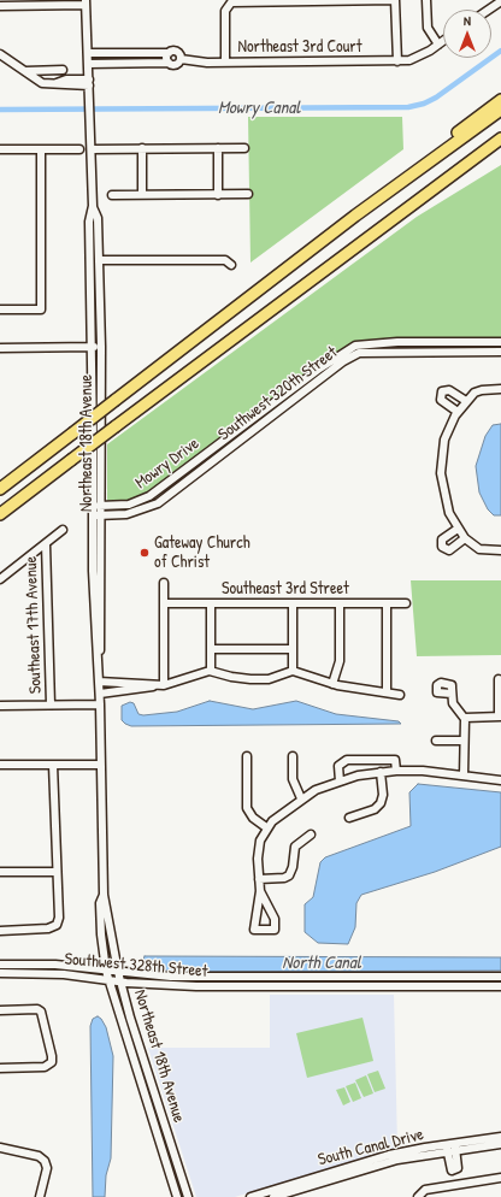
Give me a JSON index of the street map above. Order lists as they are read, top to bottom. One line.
{"streets":{"street":["Northeast 3rd Court","Southwest 320th Street","Northeast 18th Avenue","Mowry Drive","Southeast 3rd Street","Southeast 17th Avenue","Southwest 328th Street","South Canal Drive"]},"crossings":[["Southwest 320th Street","Northeast 18th Avenue"],["Northeast 18th Avenue","Mowry Drive"],["Northeast 18th Avenue","Southwest 328th Street"]],"water":["Mowry Canal","North Canal"],"places":["Gateway Church of Christ"],"north":"top"}
